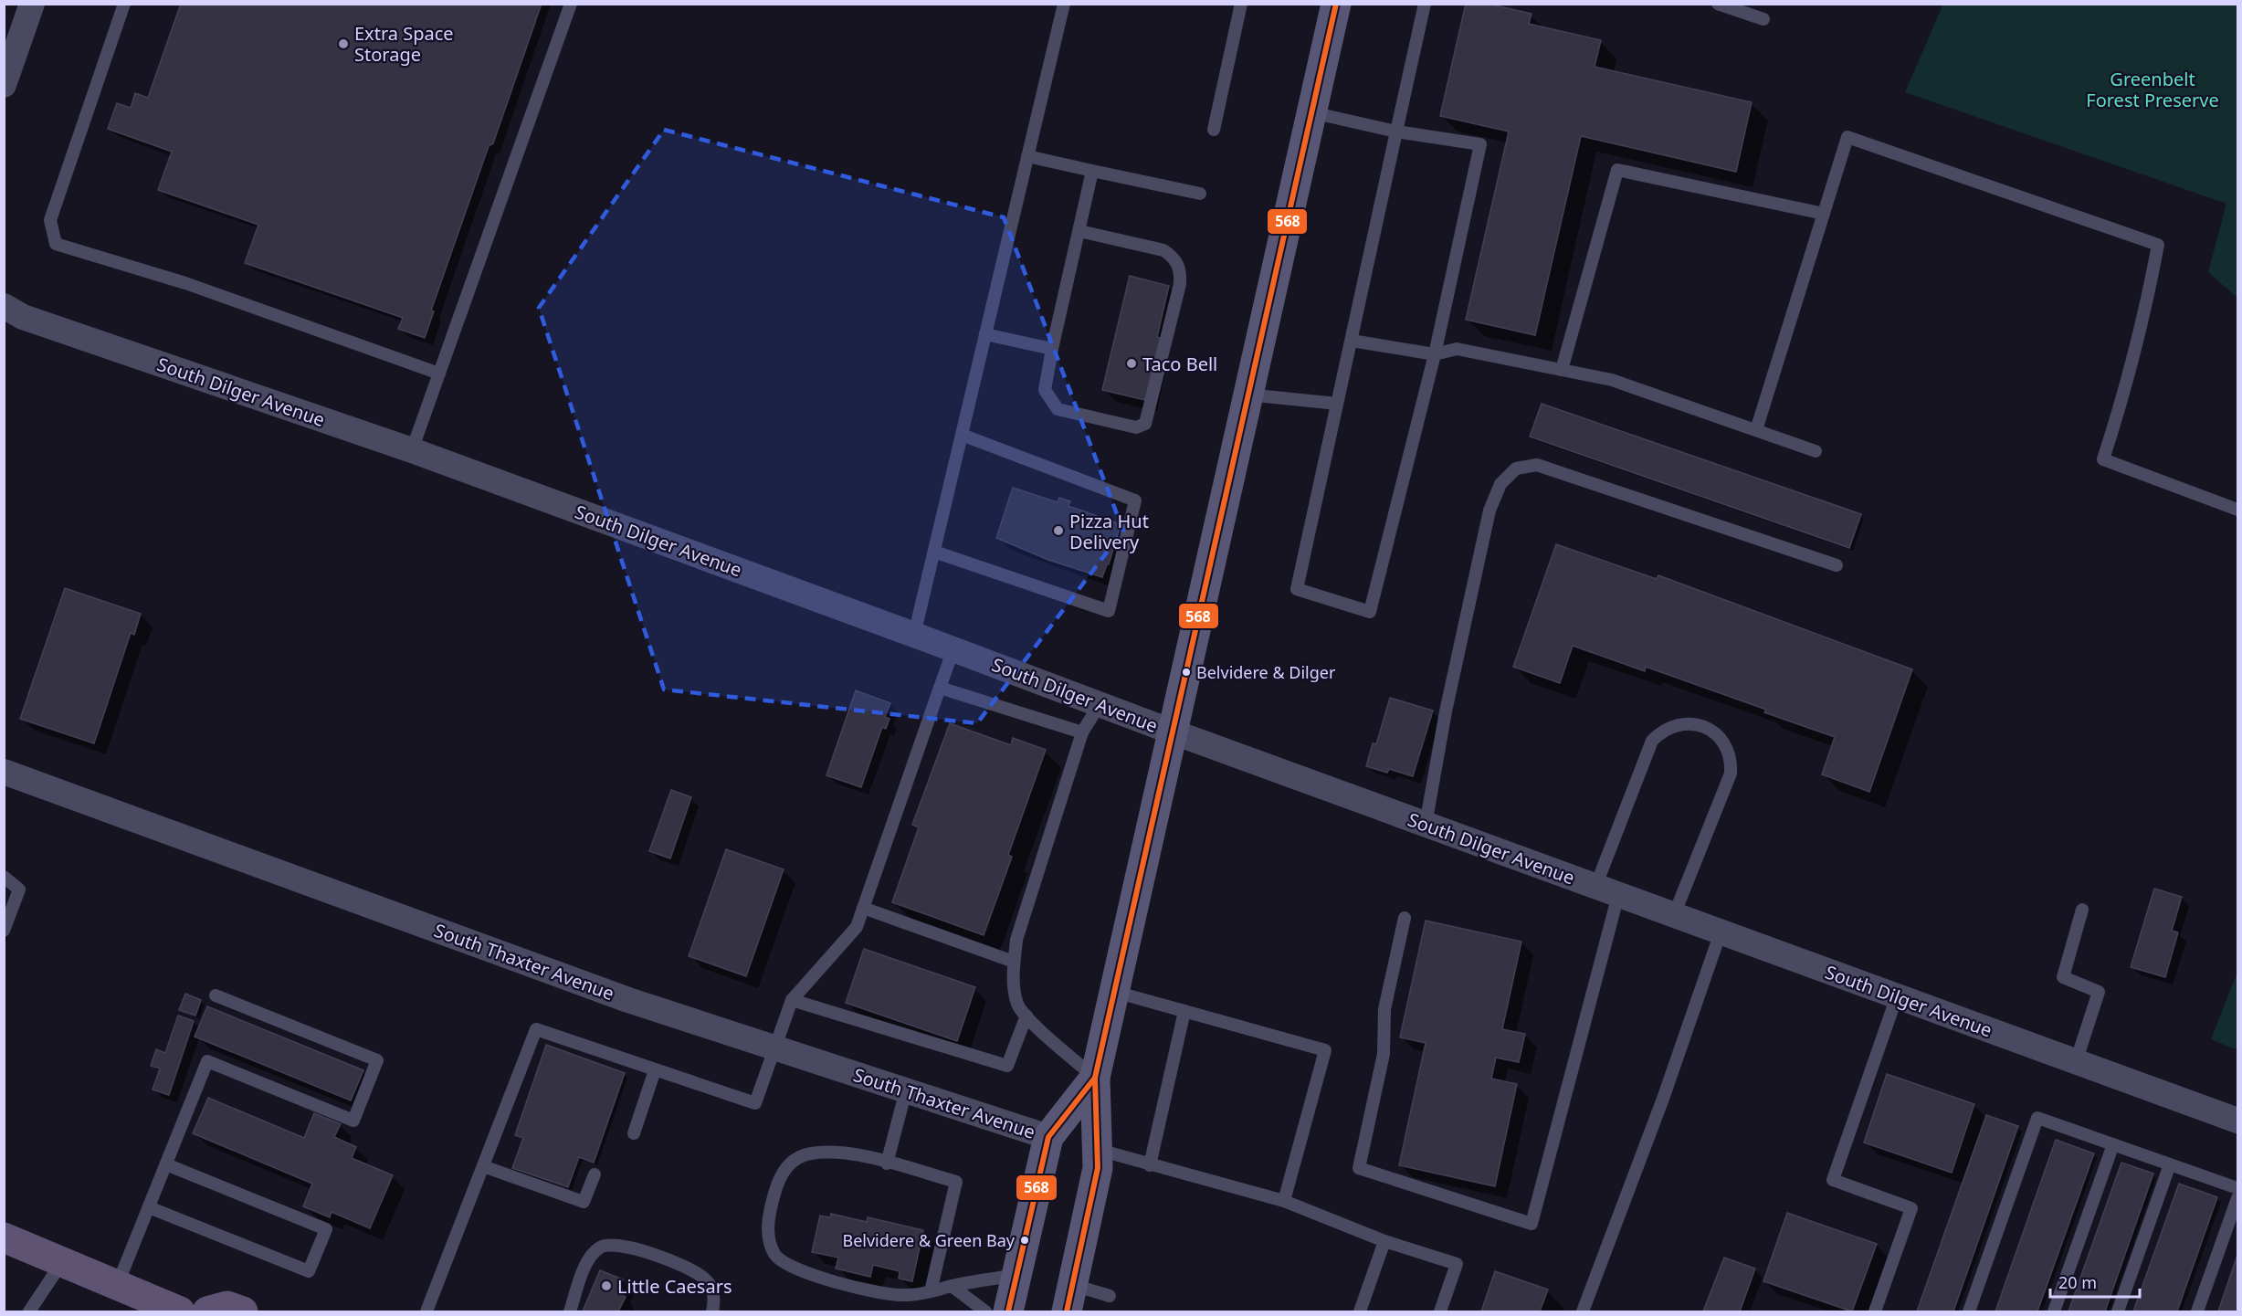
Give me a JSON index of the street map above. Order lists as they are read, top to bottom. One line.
{"streets":{"street":["South Dilger Avenue","South Thaxter Avenue"]},"parks":["Greenbelt Forest Preserve"],"places":["Extra Space Storage","Taco Bell","Pizza Hut Delivery","Belvidere & Dilger","Belvidere & Green Bay","Little Caesars"],"lines":["transit line 568"],"scale_bar":"20 m"}
